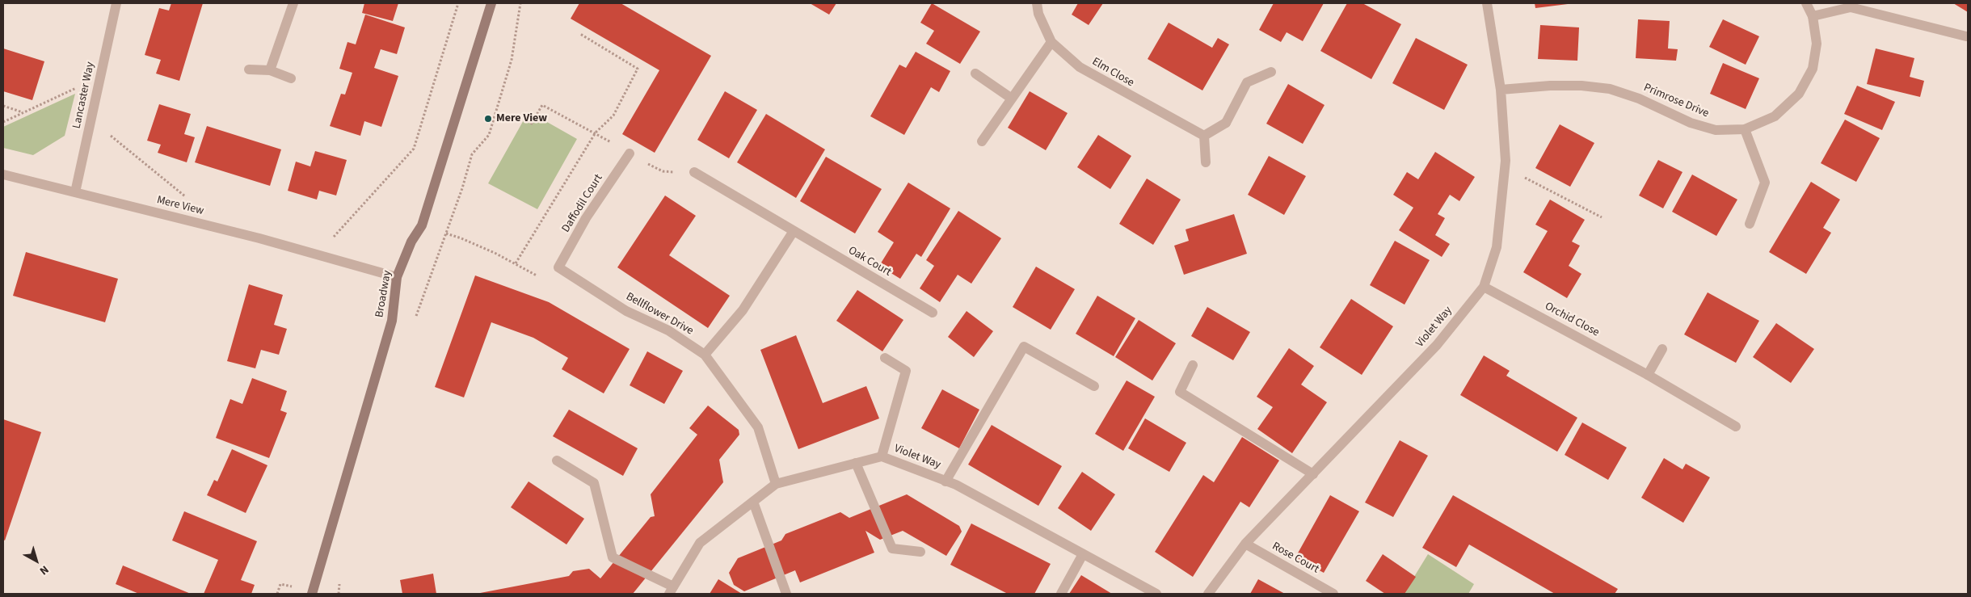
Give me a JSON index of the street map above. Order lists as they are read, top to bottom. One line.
{"streets":{"main road":["Broadway"],"street":["Elm Close","Lancaster Way","Primrose Drive","Daffodil Court","Mere View","Oak Court","Bellflower Drive","Orchid Close","Violet Way","Rose Court"]},"crossings":[["Lancaster Way","Mere View"],["Primrose Drive","Violet Way"],["Daffodil Court","Bellflower Drive"],["Mere View","Broadway"],["Bellflower Drive","Violet Way"],["Orchid Close","Violet Way"],["Violet Way","Rose Court"]],"places":["Mere View"],"north":"bottom right"}
